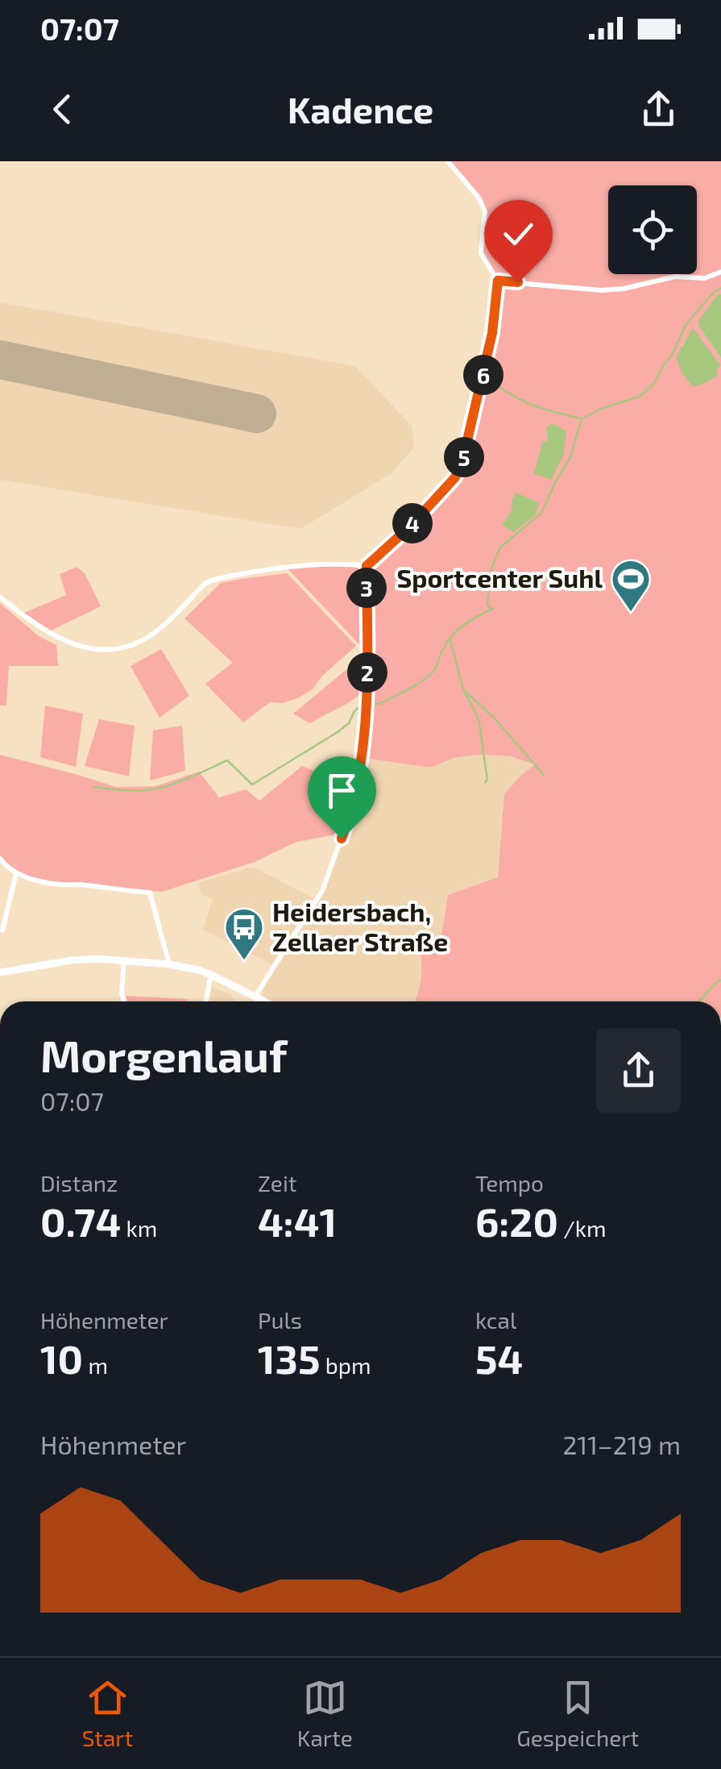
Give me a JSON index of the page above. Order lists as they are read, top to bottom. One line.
{"places":{"sports":["Sportcenter Suhl"],"bus stop":["Heidersbach, Zellaer Straße"]},"page":{"status":"07:07","header":"Kadence","pins":["6","5","4","3","2"],"heading":["Morgenlauf","07:07"],"stats":[["Distanz","0.74 km"],["Zeit","4:41"],["Tempo","6:20 /km"],["Höhenmeter","10 m"],["Puls","135 bpm"],["kcal","54"]],"chart":["Höhenmeter","211–219 m"],"tabs":["Start","Karte","Gespeichert"]}}
